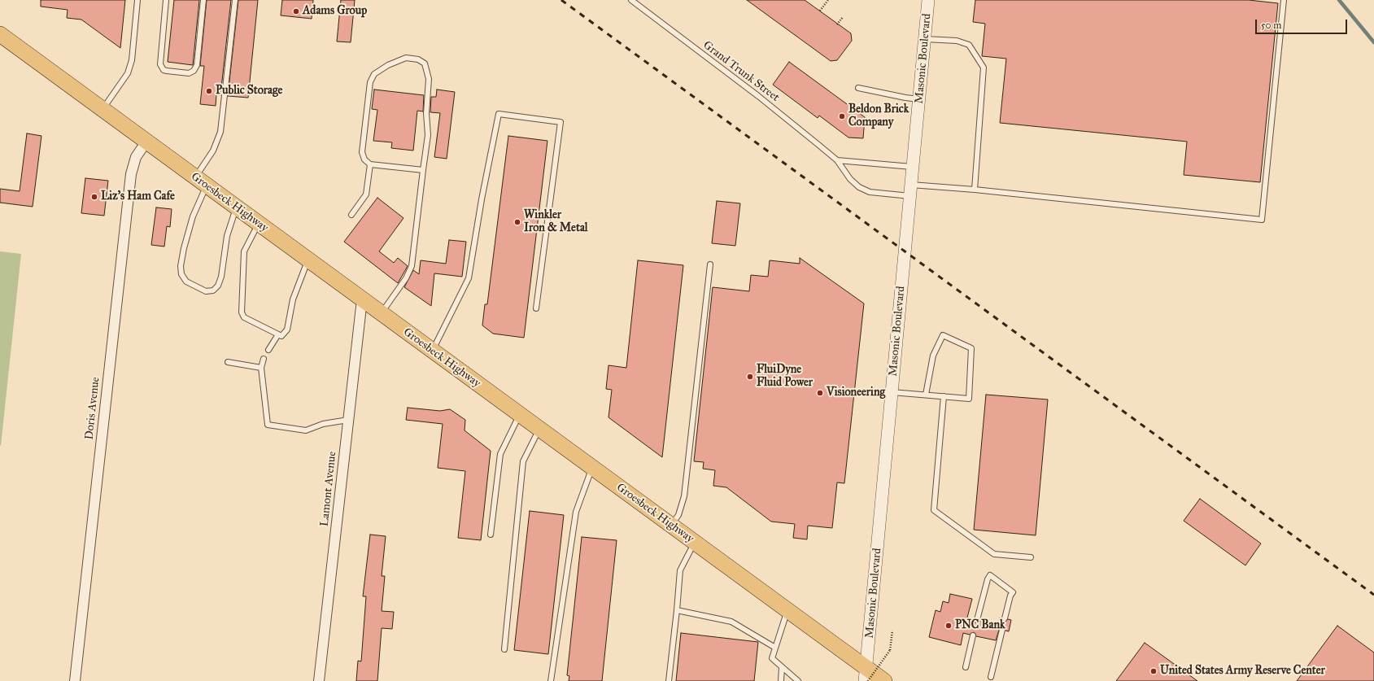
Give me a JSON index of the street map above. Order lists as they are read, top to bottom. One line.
{"streets":{"main road":["Groesbeck Highway"],"street":["Masonic Boulevard","Doris Avenue","Lamont Avenue"],"lane":["Grand Trunk Street"]},"crossings":[["Masonic Boulevard","Grand Trunk Street"],["Masonic Boulevard","Groesbeck Highway"],["Groesbeck Highway","Doris Avenue"],["Groesbeck Highway","Lamont Avenue"]],"places":["Adams Group","Public Storage","Beldon Brick Company","Liz's Ham Cafe","Winkler Iron & Metal","FluiDyne Fluid Power","Visioneering","PNC Bank","United States Army Reserve Center"],"scale_bar":"50 m"}
